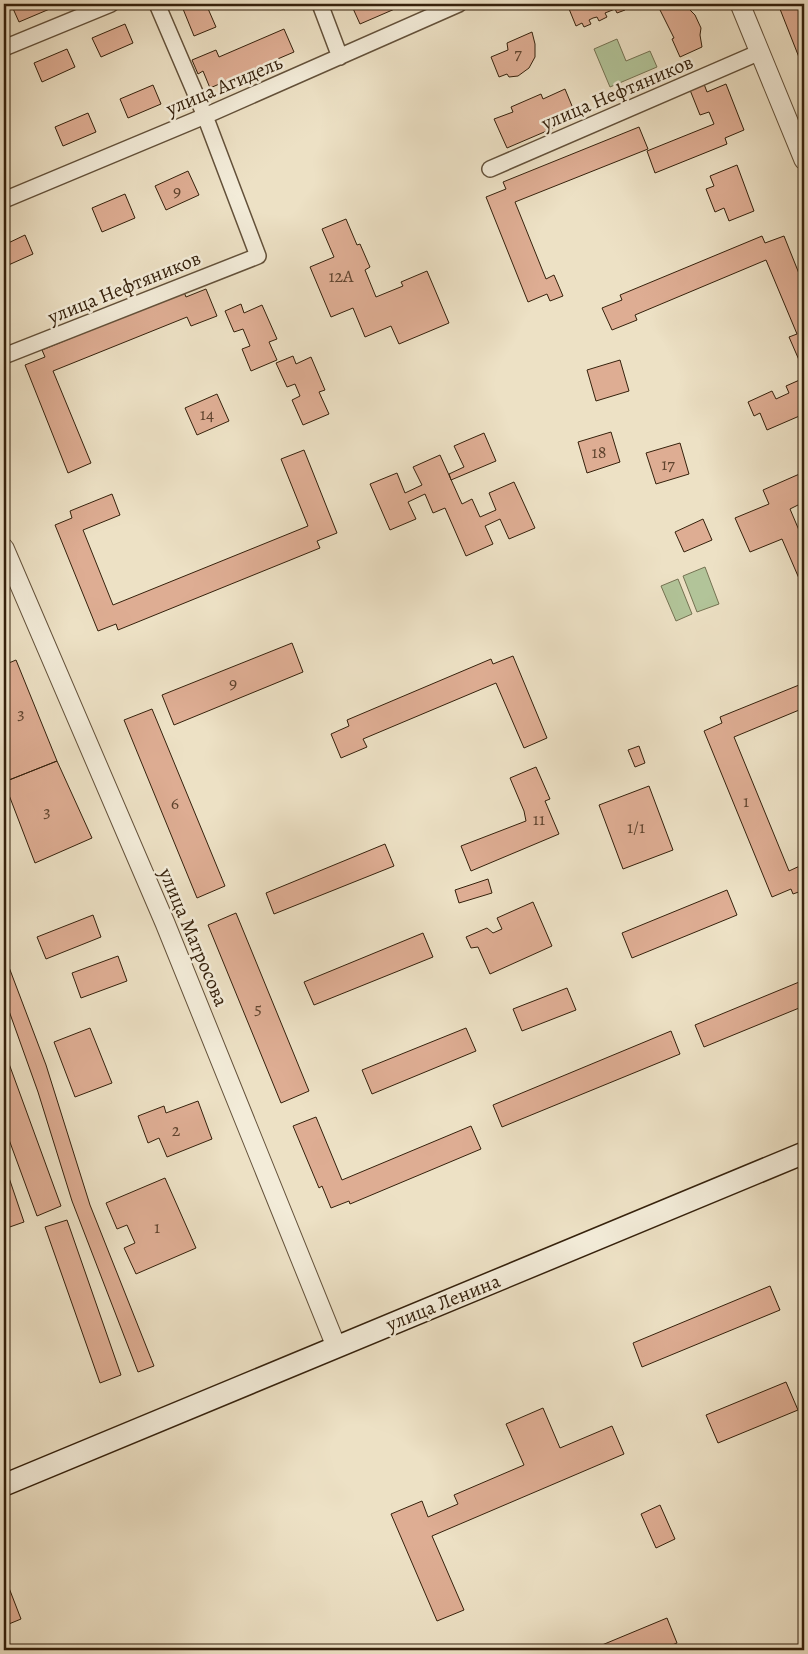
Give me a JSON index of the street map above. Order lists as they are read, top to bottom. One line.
{"streets":{"main road":["улица Ленина"],"street":["улица Агидель","улица Нефтяников","улица Матросова"]},"crossings":[["улица Агидель","улица Нефтяников"],["улица Матросова","улица Ленина"]],"house_numbers":["7","9","12А","14","18","17","9","3","1","6","3","11","1/1","5","2","1"]}
